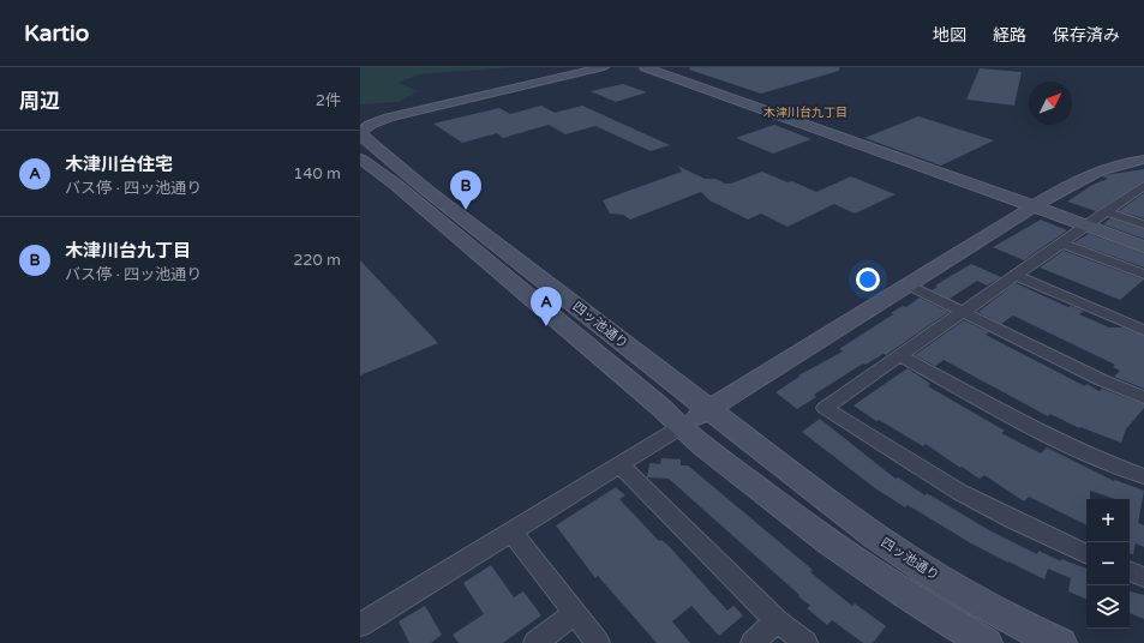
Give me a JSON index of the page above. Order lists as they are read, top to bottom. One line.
{"streets":{"main road":["四ッ池通り"]},"districts":["木津川台九丁目"],"north":"top right","page":{"header":"Kartio","nav":["地図","経路","保存済み"],"heading":["周辺","2件"],"list":[{"mark":"A","name":"木津川台住宅","note":"バス停 · 四ッ池通り","value":"140 m"},{"mark":"B","name":"木津川台九丁目","note":"バス停 · 四ッ池通り","value":"220 m"}],"pins":["B","A"],"map_buttons":["+","−"]}}
